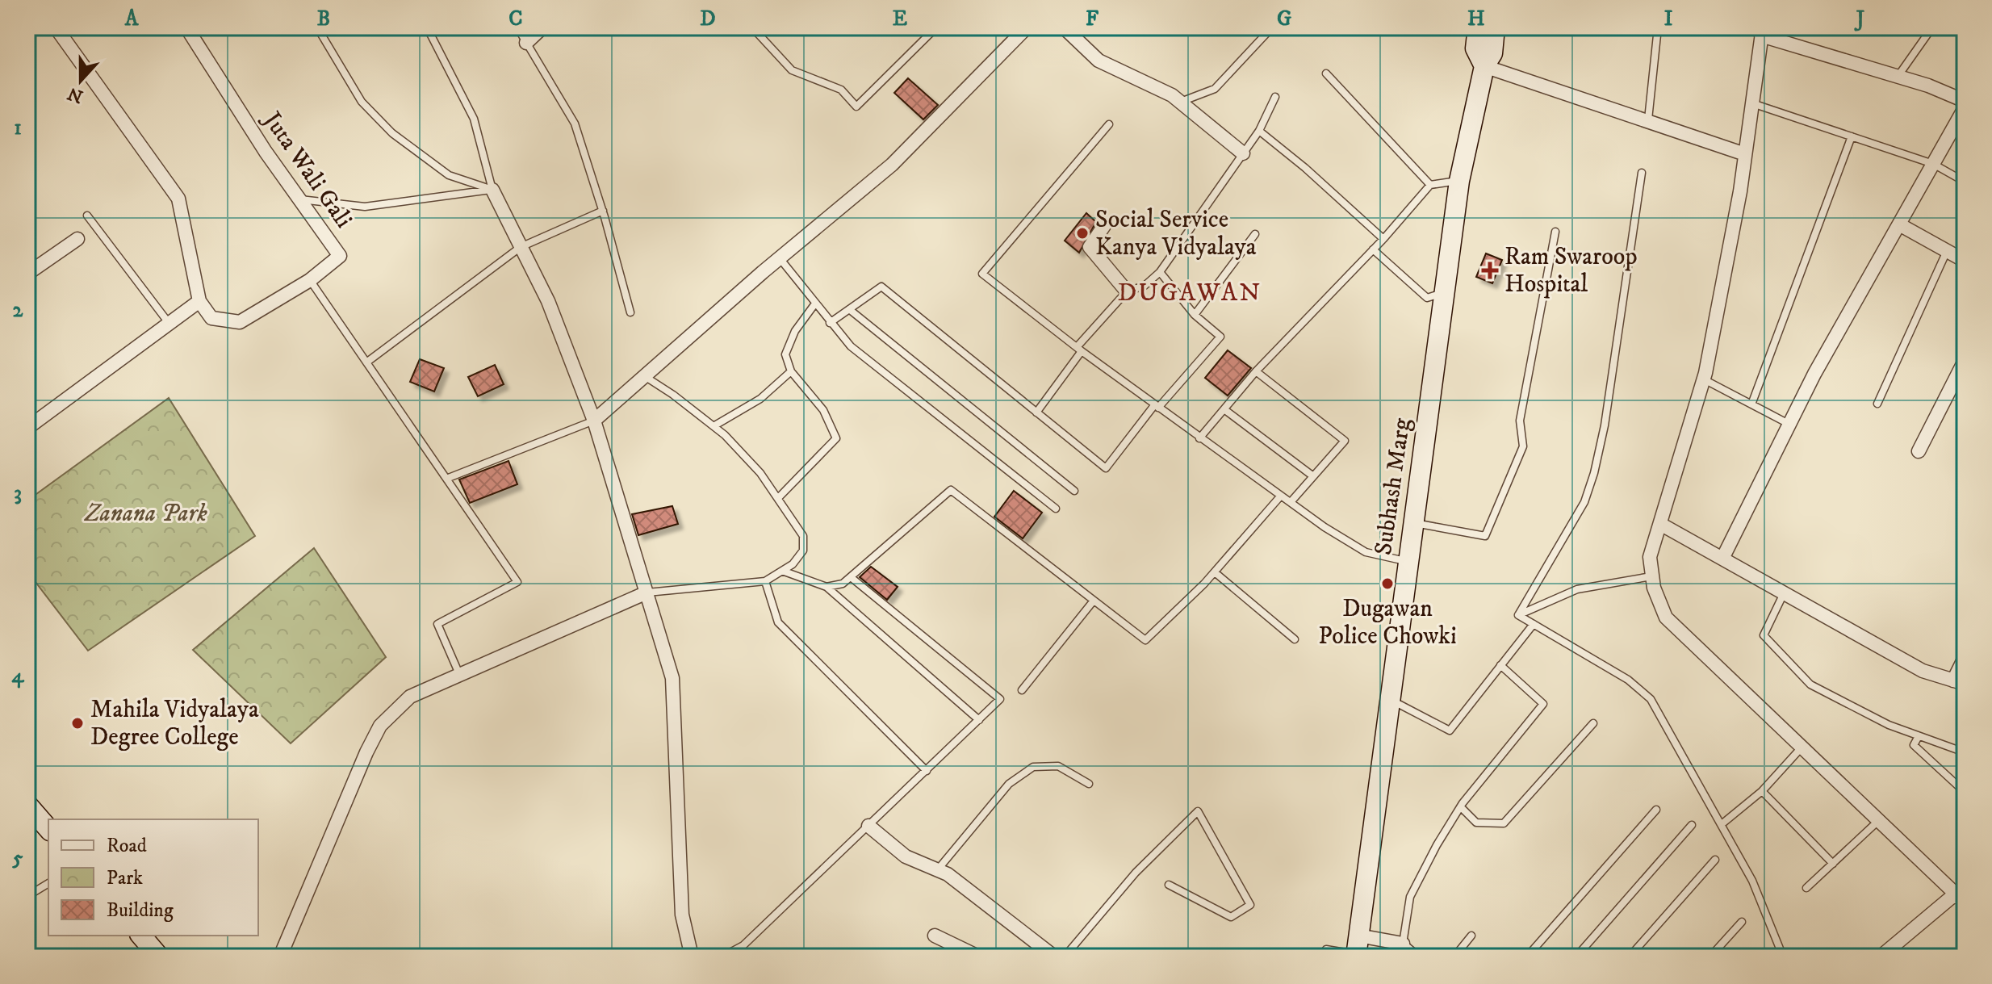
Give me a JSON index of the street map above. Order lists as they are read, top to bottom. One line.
{"streets":{"main road":["Subhash Marg"],"street":["Juta Wali Gali"]},"districts":["DUGAWAN"],"parks":["Zanana Park"],"places":{"other":["Social Service Kanya Vidyalaya","Dugawan Police Chowki","Mahila Vidyalaya Degree College"],"health":["Ram Swaroop Hospital"]},"legend":["Road","Park","Building"],"north":"bottom","grid":{"columns":["A","B","C","D","E","F","G","H","I","J"],"rows":["1","2","3","4","5"]}}
